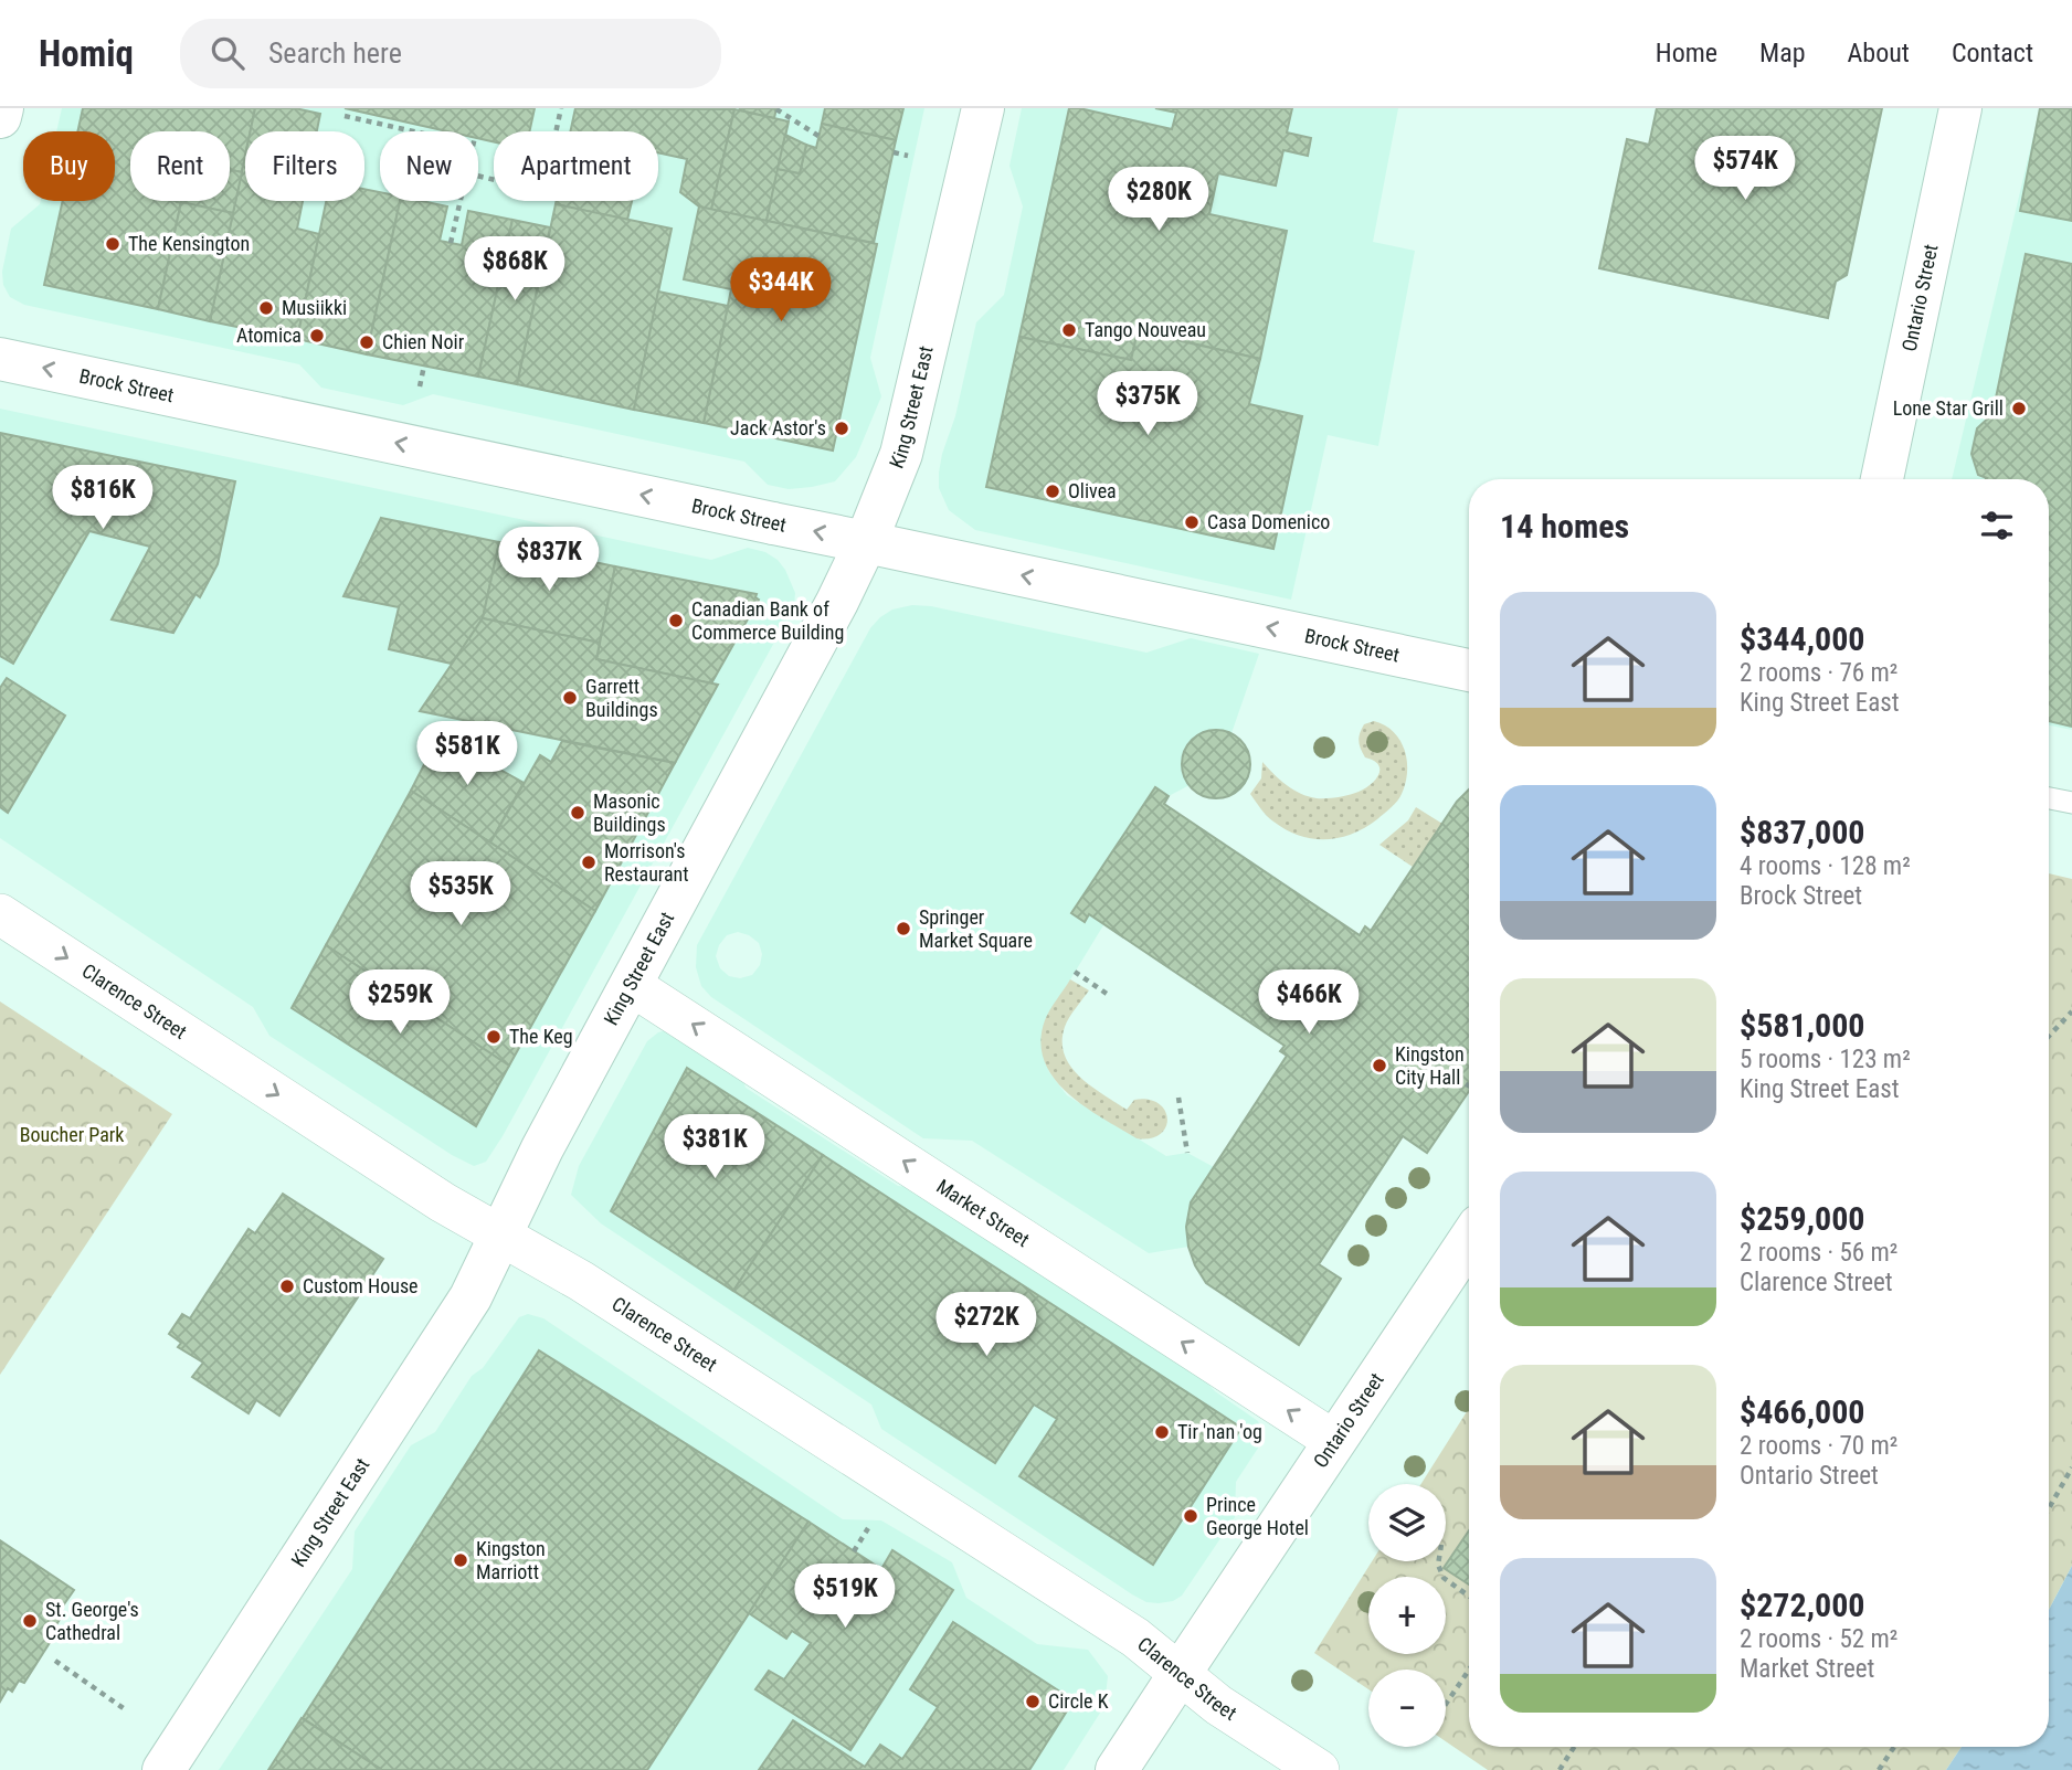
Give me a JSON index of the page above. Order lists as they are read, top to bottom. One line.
{"streets":{"main road":["Ontario Street","Brock Street","King Street East"],"street":["Clarence Street","Market Street"]},"crossings":[["Ontario Street","Clarence Street"],["Ontario Street","Market Street"],["Brock Street","King Street East"],["King Street East","Clarence Street"],["King Street East","Market Street"]],"one_way":["Brock Street","Clarence Street","Market Street"],"parks":["Boucher Park"],"places":["The Kensington","Musiikki","Tango Nouveau","Atomica","Chien Noir","Lone Star Grill","Jack Astor's","Olivea","Casa Domenico","Canadian Bank of Commerce Building","Garrett Buildings","Masonic Buildings","Morrison's Restaurant","Springer Market Square","The Keg","Kingston City Hall","Custom House","Tir 'nan 'og","Prince George Hotel","Kingston Marriott","St. George's Cathedral","Circle K"],"page":{"header":"Homiq","search":"Search here","nav":["Home","Map","About","Contact"],"chip":["Buy","Rent","Filters","New","Apartment"],"price":["$574K","$280K","$868K","$344K","$375K","$816K","$837K","$581K","$535K","$259K","$466K","$381K","$272K","$519K"],"heading":"14 homes","list":[{"name":"$344,000","note":"2 rooms · 76 m² · King Street East"},{"name":"$837,000","note":"4 rooms · 128 m² · Brock Street"},{"name":"$581,000","note":"5 rooms · 123 m² · King Street East"},{"name":"$259,000","note":"2 rooms · 56 m² · Clarence Street"},{"name":"$466,000","note":"2 rooms · 70 m² · Ontario Street"},{"name":"$272,000","note":"2 rooms · 52 m² · Market Street"}],"map_buttons":["+","−"]}}
